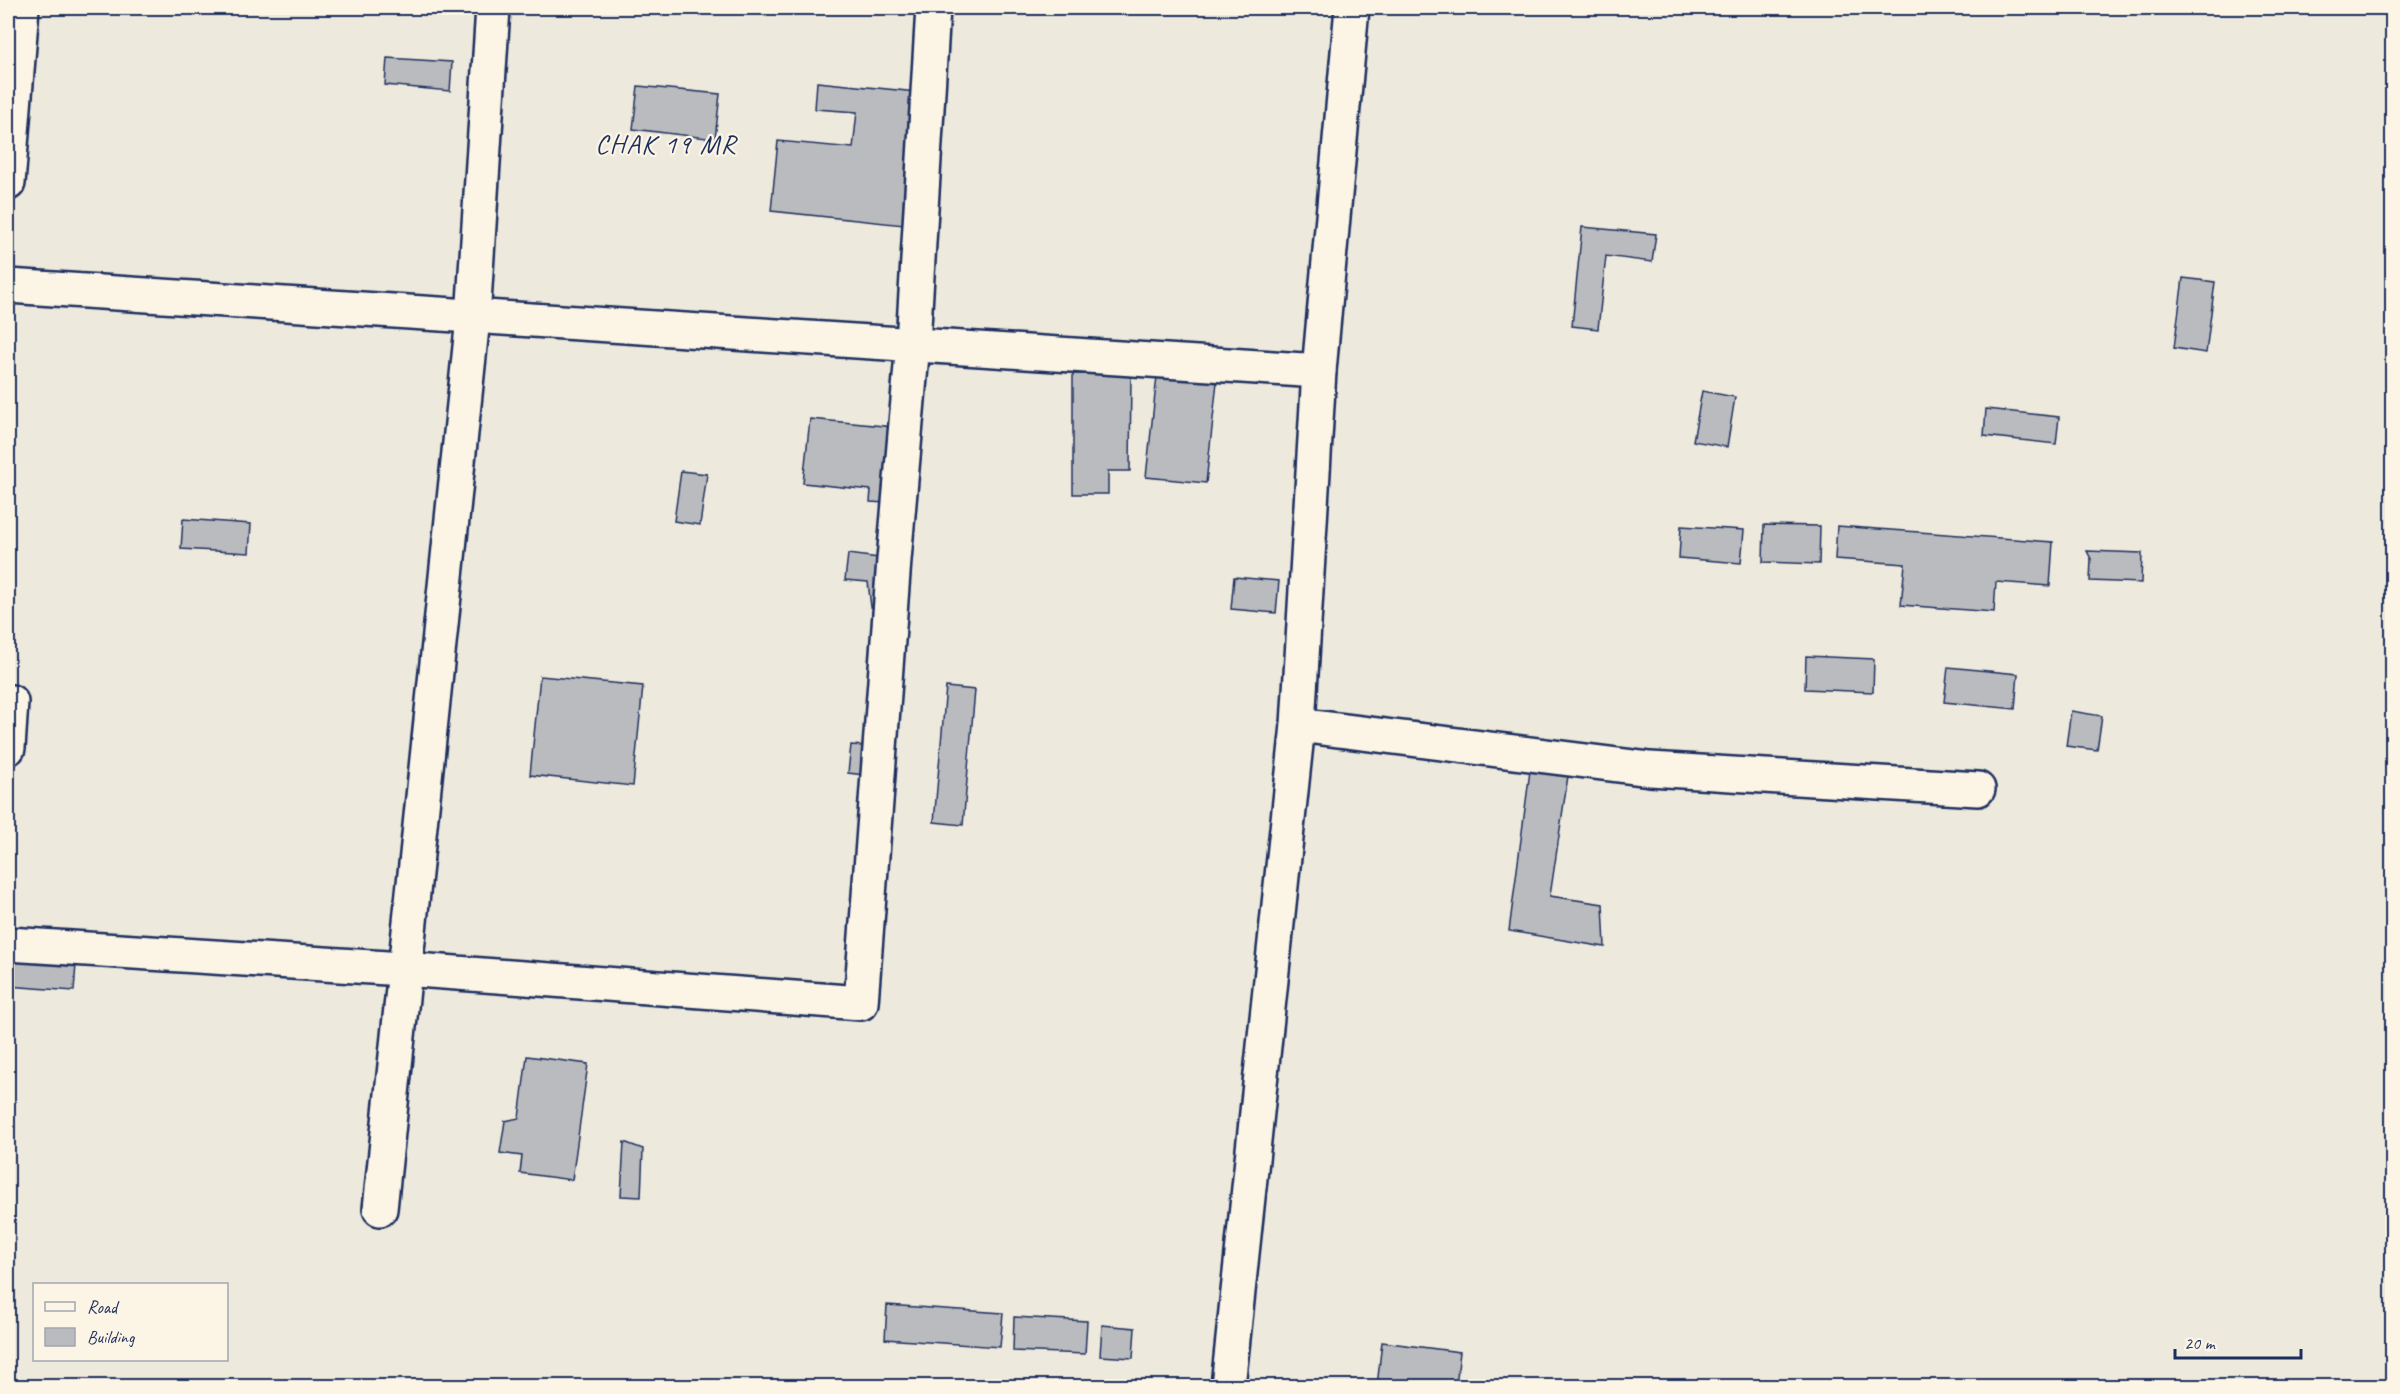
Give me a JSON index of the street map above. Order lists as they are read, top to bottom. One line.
{"districts":["CHAK 19 MR"],"legend":["Road","Building"],"scale_bar":"20 m"}
